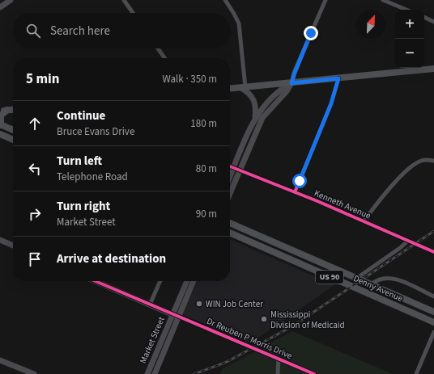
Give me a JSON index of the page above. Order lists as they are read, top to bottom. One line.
{"streets":{"main road":["US 90","Denny Avenue","Market Street"],"street":["Kenneth Avenue","Dr Reuben P Morris Drive"]},"crossings":[["Dr Reuben P Morris Drive","Market Street"]],"places":["WIN Job Center","Mississippi Division of Medicaid"],"north":"top right","page":{"map_buttons":["+","−"],"search":"Search here","heading":["5 min","Walk · 350 m"],"list":[["Continue","Bruce Evans Drive","180 m"],["Turn left","Telephone Road","80 m"],["Turn right","Market Street","90 m"],"Arrive at destination"]}}
